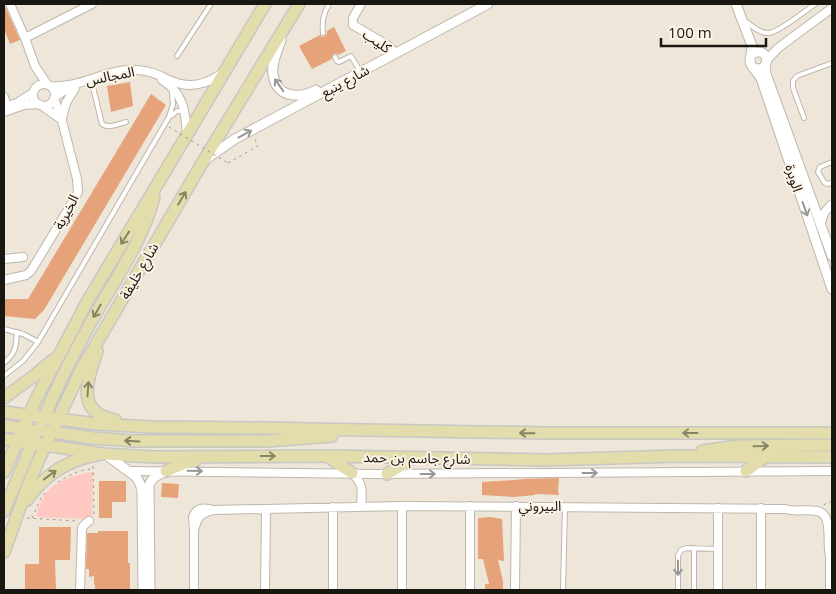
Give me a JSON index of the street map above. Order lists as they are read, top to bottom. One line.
{"streets":{"main road":["شارع خليفة","شارع جاسم بن حمد"],"street":["كليب","المجالس","شارع ينبع","الوبرة","الخيرية","البيروني"]},"crossings":[["كليب","شارع ينبع"],["المجالس","الخيرية"],["المجالس","شارع خليفة"],["شارع ينبع","شارع خليفة"],["شارع خليفة","شارع جاسم بن حمد"]],"scale_bar":"100 m"}
